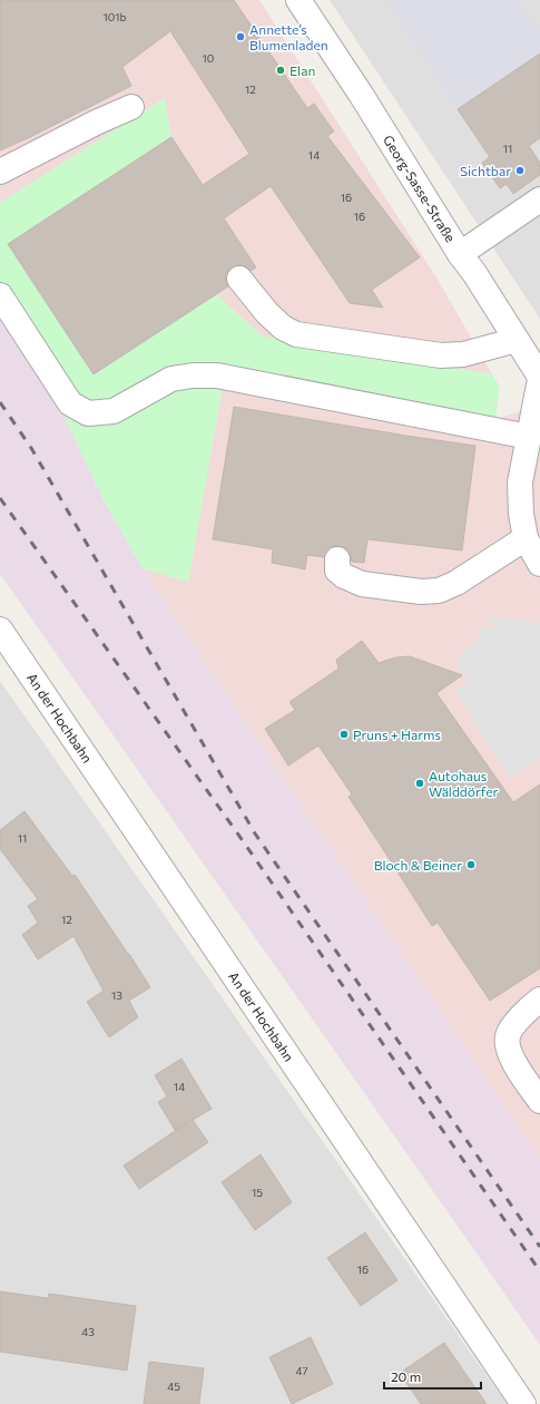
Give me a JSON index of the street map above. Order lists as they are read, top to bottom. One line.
{"streets":{"street":["Georg-Sasse-Straße","An der Hochbahn"]},"places":["Annette’s Blumenladen","Elan","Sichtbar","Pruns + Harms","Autohaus Wälddörfer","Bloch & Beiner"],"house_numbers":["101b","10","12","11","14","16","16","11","12","13","14","15","16","43","47","45"],"scale_bar":"20 m"}
